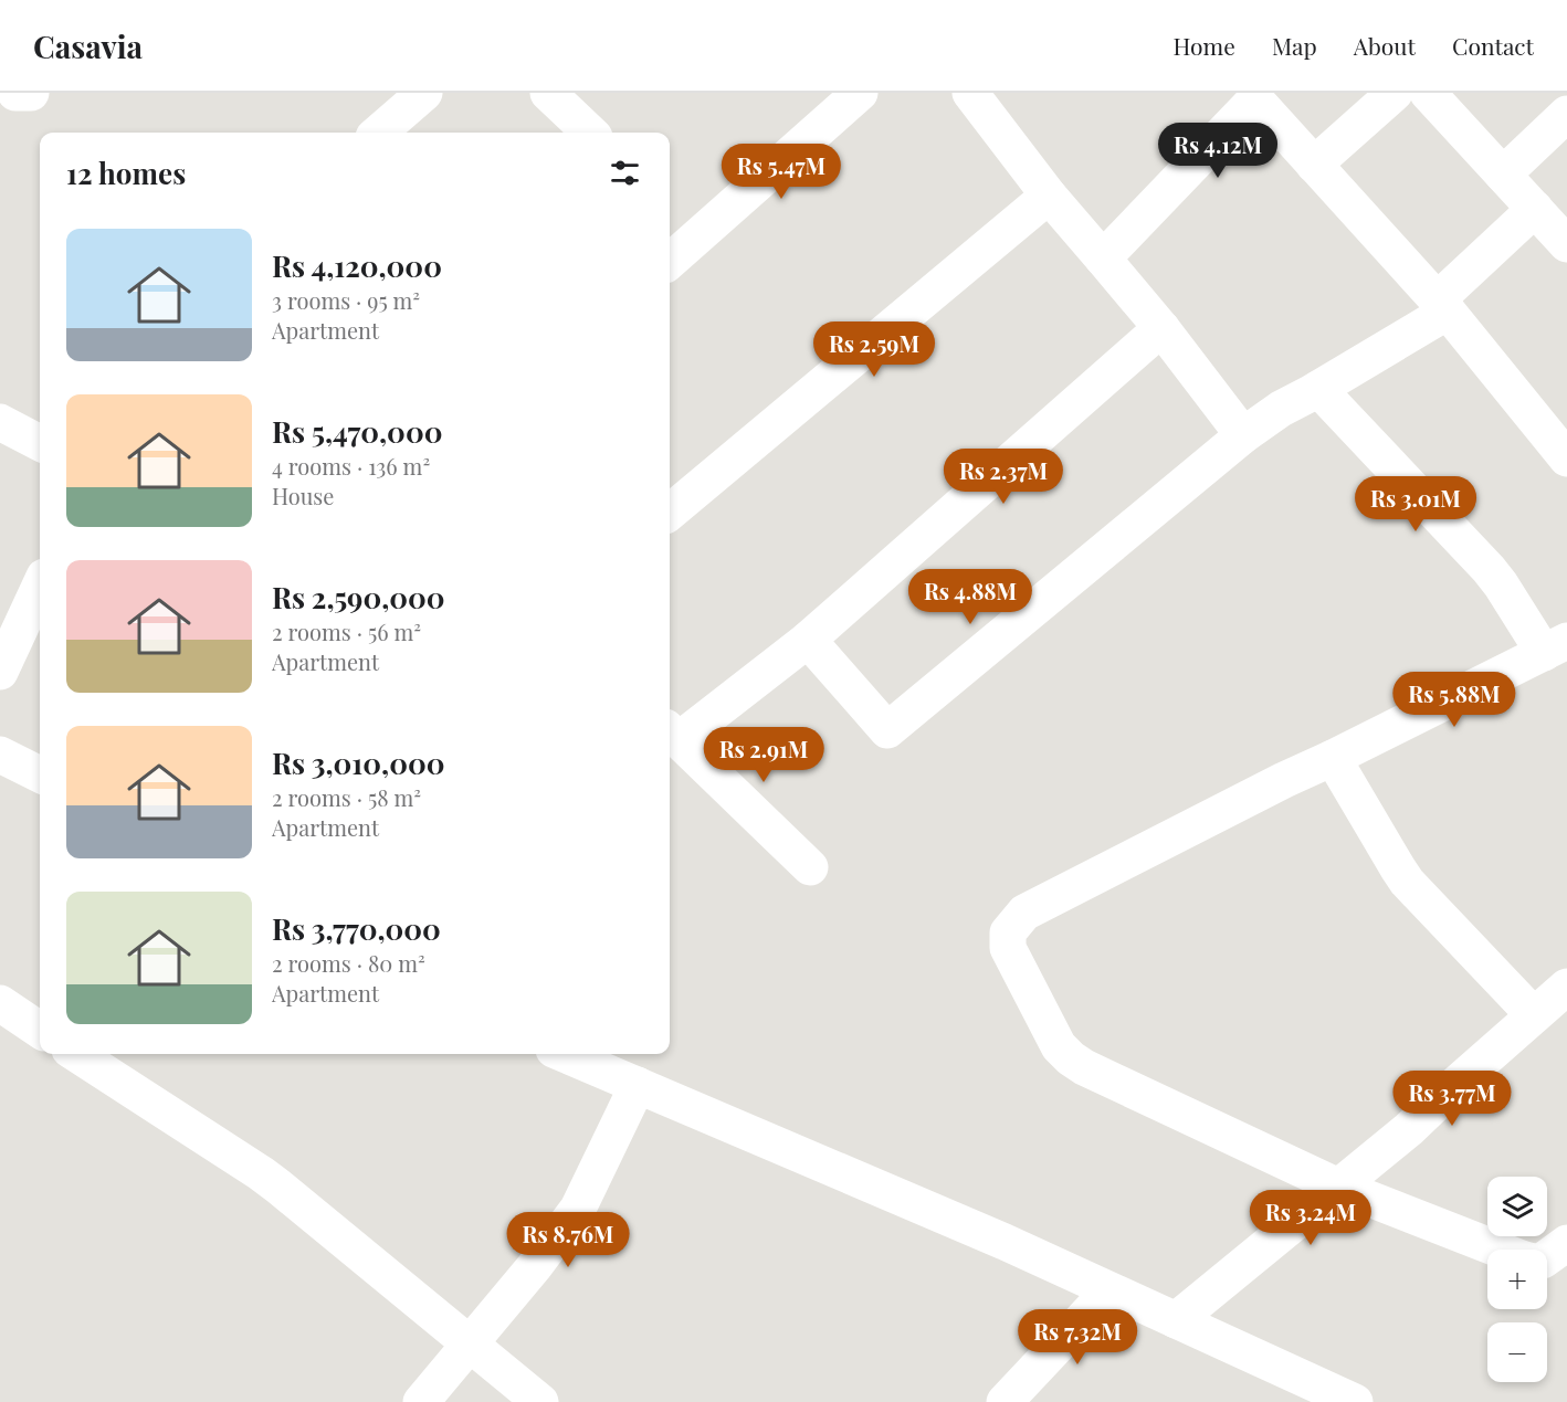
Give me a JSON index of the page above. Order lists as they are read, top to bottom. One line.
{"page":{"header":"Casavia","nav":["Home","Map","About","Contact"],"price":["Rs 4.12M","Rs 5.47M","Rs 2.59M","Rs 2.37M","Rs 3.01M","Rs 4.88M","Rs 5.88M","Rs 2.91M","Rs 3.77M","Rs 3.24M","Rs 8.76M","Rs 7.32M"],"heading":"12 homes","list":[{"name":"Rs 4,120,000","note":"3 rooms · 95 m² · Apartment"},{"name":"Rs 5,470,000","note":"4 rooms · 136 m² · House"},{"name":"Rs 2,590,000","note":"2 rooms · 56 m² · Apartment"},{"name":"Rs 3,010,000","note":"2 rooms · 58 m² · Apartment"},{"name":"Rs 3,770,000","note":"2 rooms · 80 m² · Apartment"}],"map_buttons":["+","−"]}}
